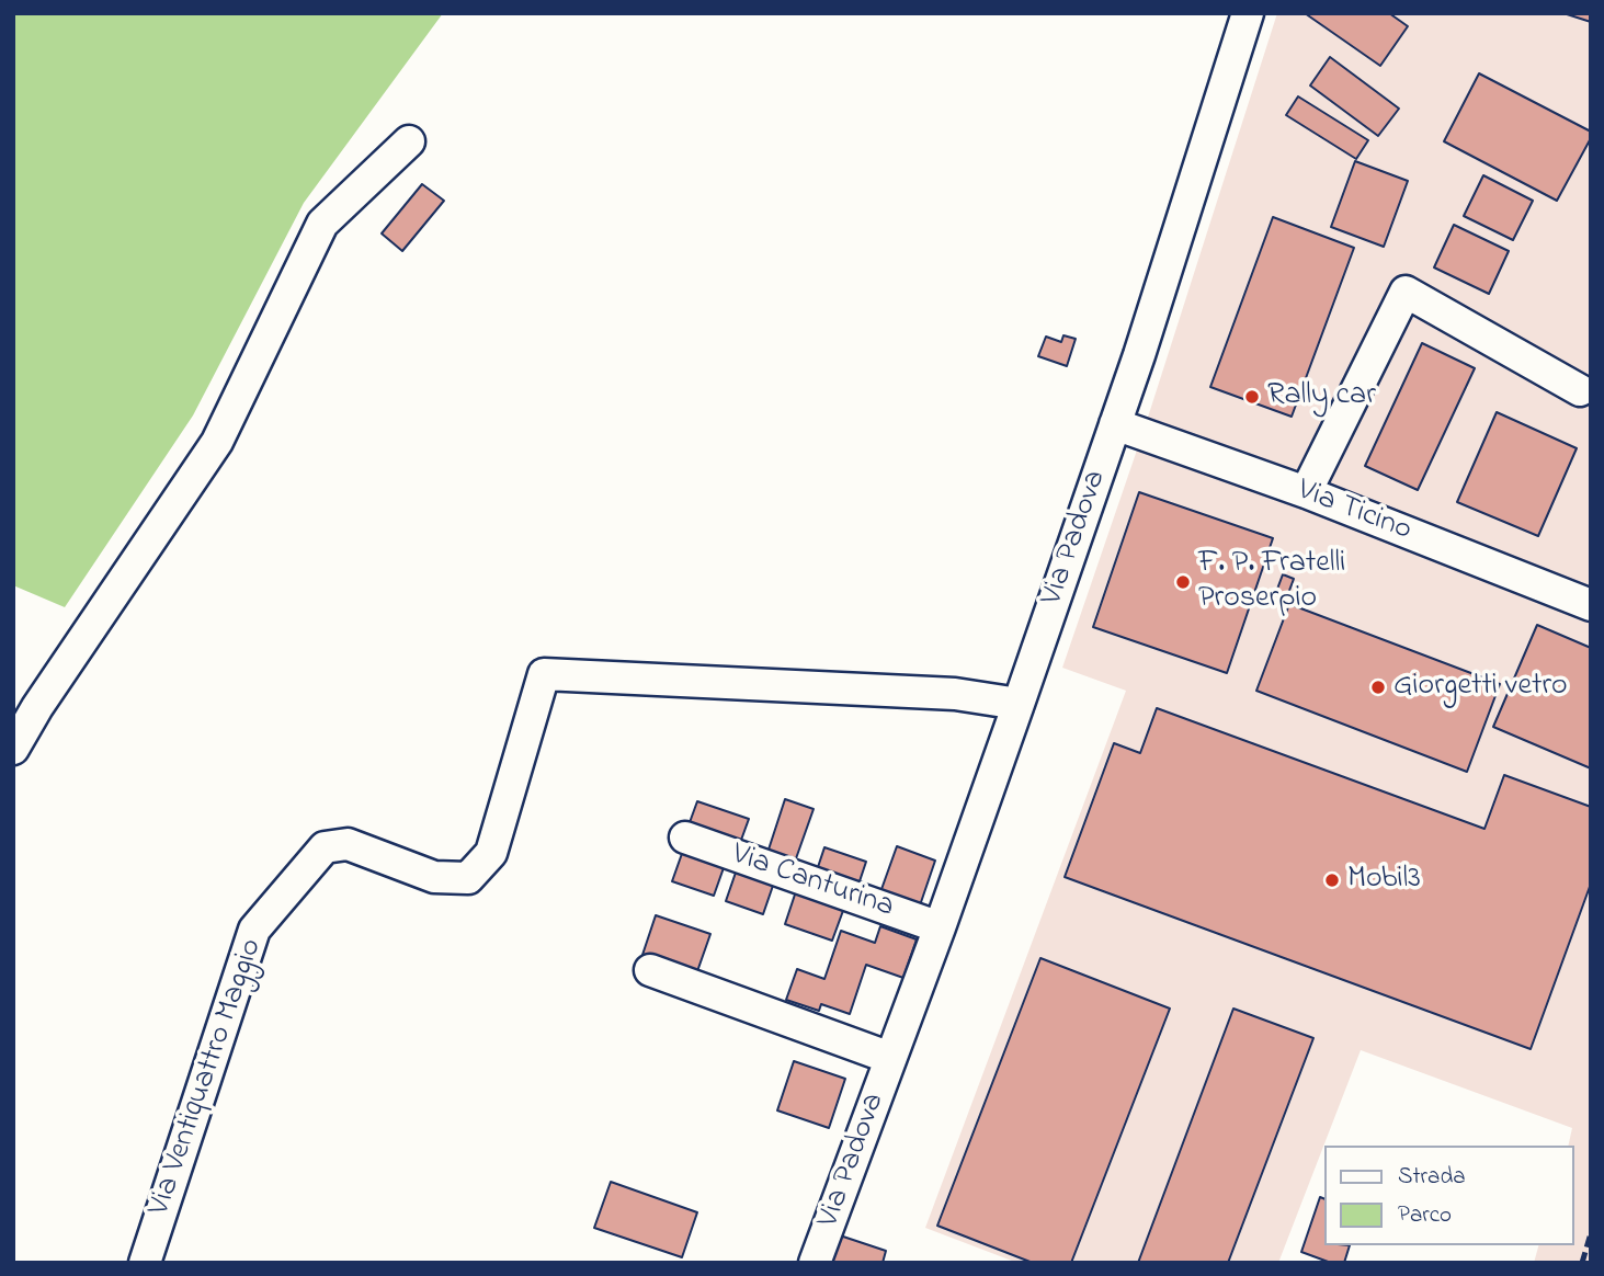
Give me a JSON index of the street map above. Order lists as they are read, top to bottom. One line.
{"streets":{"street":["Via Ticino","Via Padova","Via Canturina","Via Ventiquattro Maggio"]},"crossings":[["Via Ticino","Via Padova"],["Via Padova","Via Canturina"],["Via Padova","Via Ventiquattro Maggio"]],"places":["Rally car","F. P. Fratelli Proserpio","Giorgetti vetro","Mobil3"],"legend":["Strada","Parco"]}
